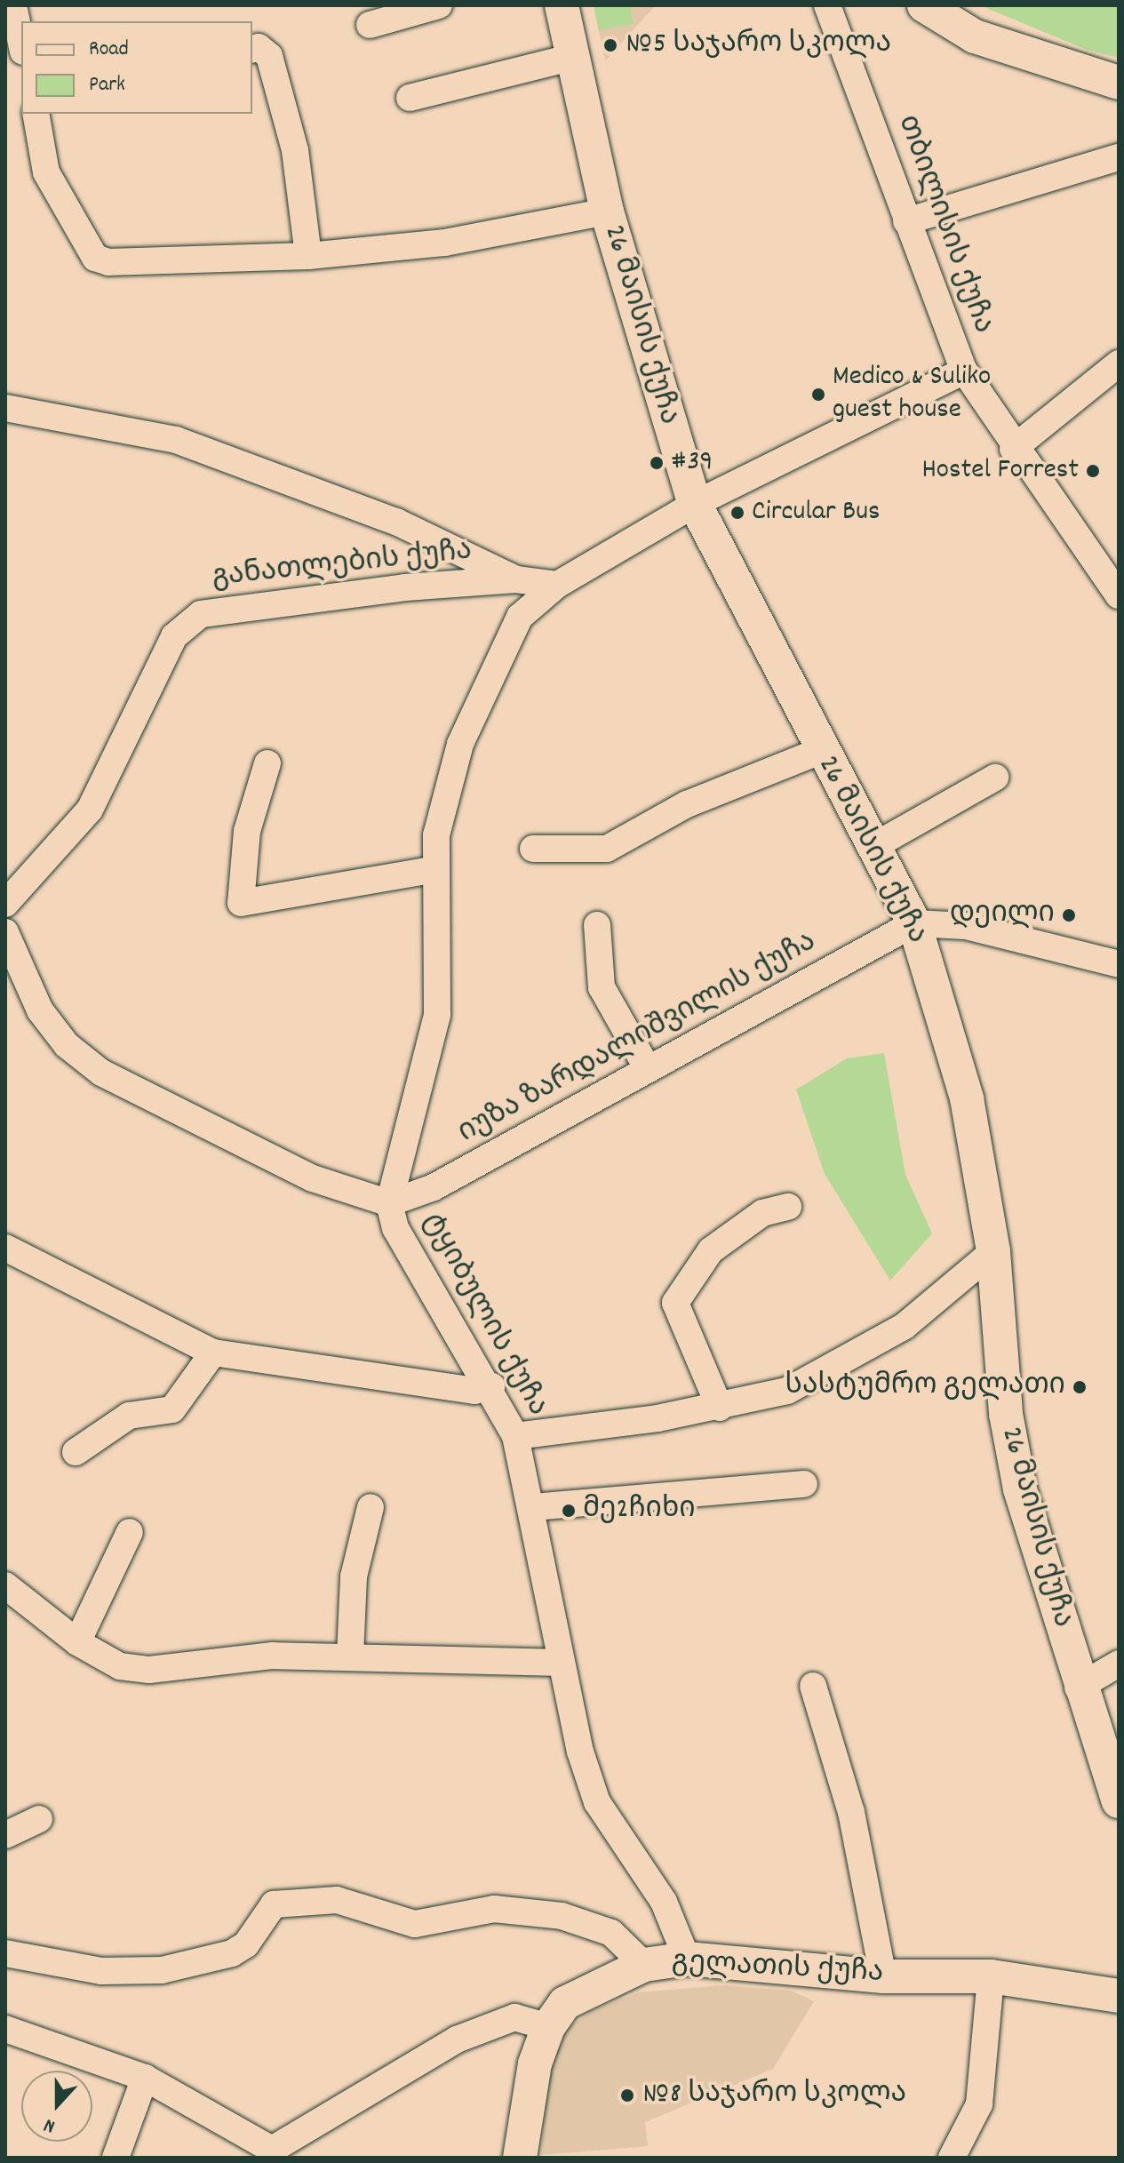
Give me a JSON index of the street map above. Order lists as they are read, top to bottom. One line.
{"streets":{"main road":["26 მაისის ქუჩა","გელათის ქუჩა"],"street":["თბილისის ქუჩა","განათლების ქუჩა","იუზა ზარდალიშვილის ქუჩა","ტყიბულის ქუჩა"]},"crossings":[["26 მაისის ქუჩა","იუზა ზარდალიშვილის ქუჩა"],["იუზა ზარდალიშვილის ქუჩა","ტყიბულის ქუჩა"],["ტყიბულის ქუჩა","გელათის ქუჩა"]],"places":["№5 საჯარო სკოლა","Medico & Suliko guest house","#39","Hostel Forrest","Circular Bus","დეილი","სასტუმრო გელათი","მე2ჩიხი","№8 საჯარო სკოლა"],"legend":["Road","Park"],"north":"bottom"}
